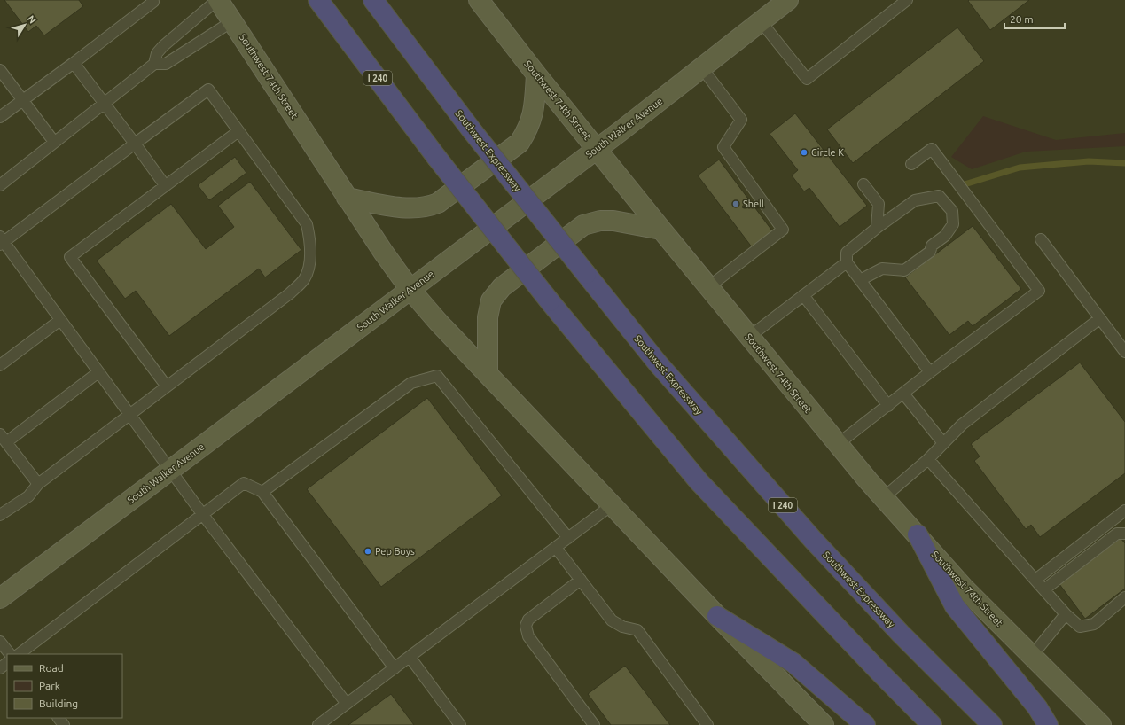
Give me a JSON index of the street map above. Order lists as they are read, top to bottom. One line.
{"streets":{"highway":["I 240","Southwest Expressway"],"main road":["Southwest 74th Street","South Walker Avenue"]},"crossings":[["Southwest 74th Street","South Walker Avenue"]],"places":["Circle K","Shell","Pep Boys"],"legend":["Road","Park","Building"],"scale_bar":"20 m","north":"top right"}
